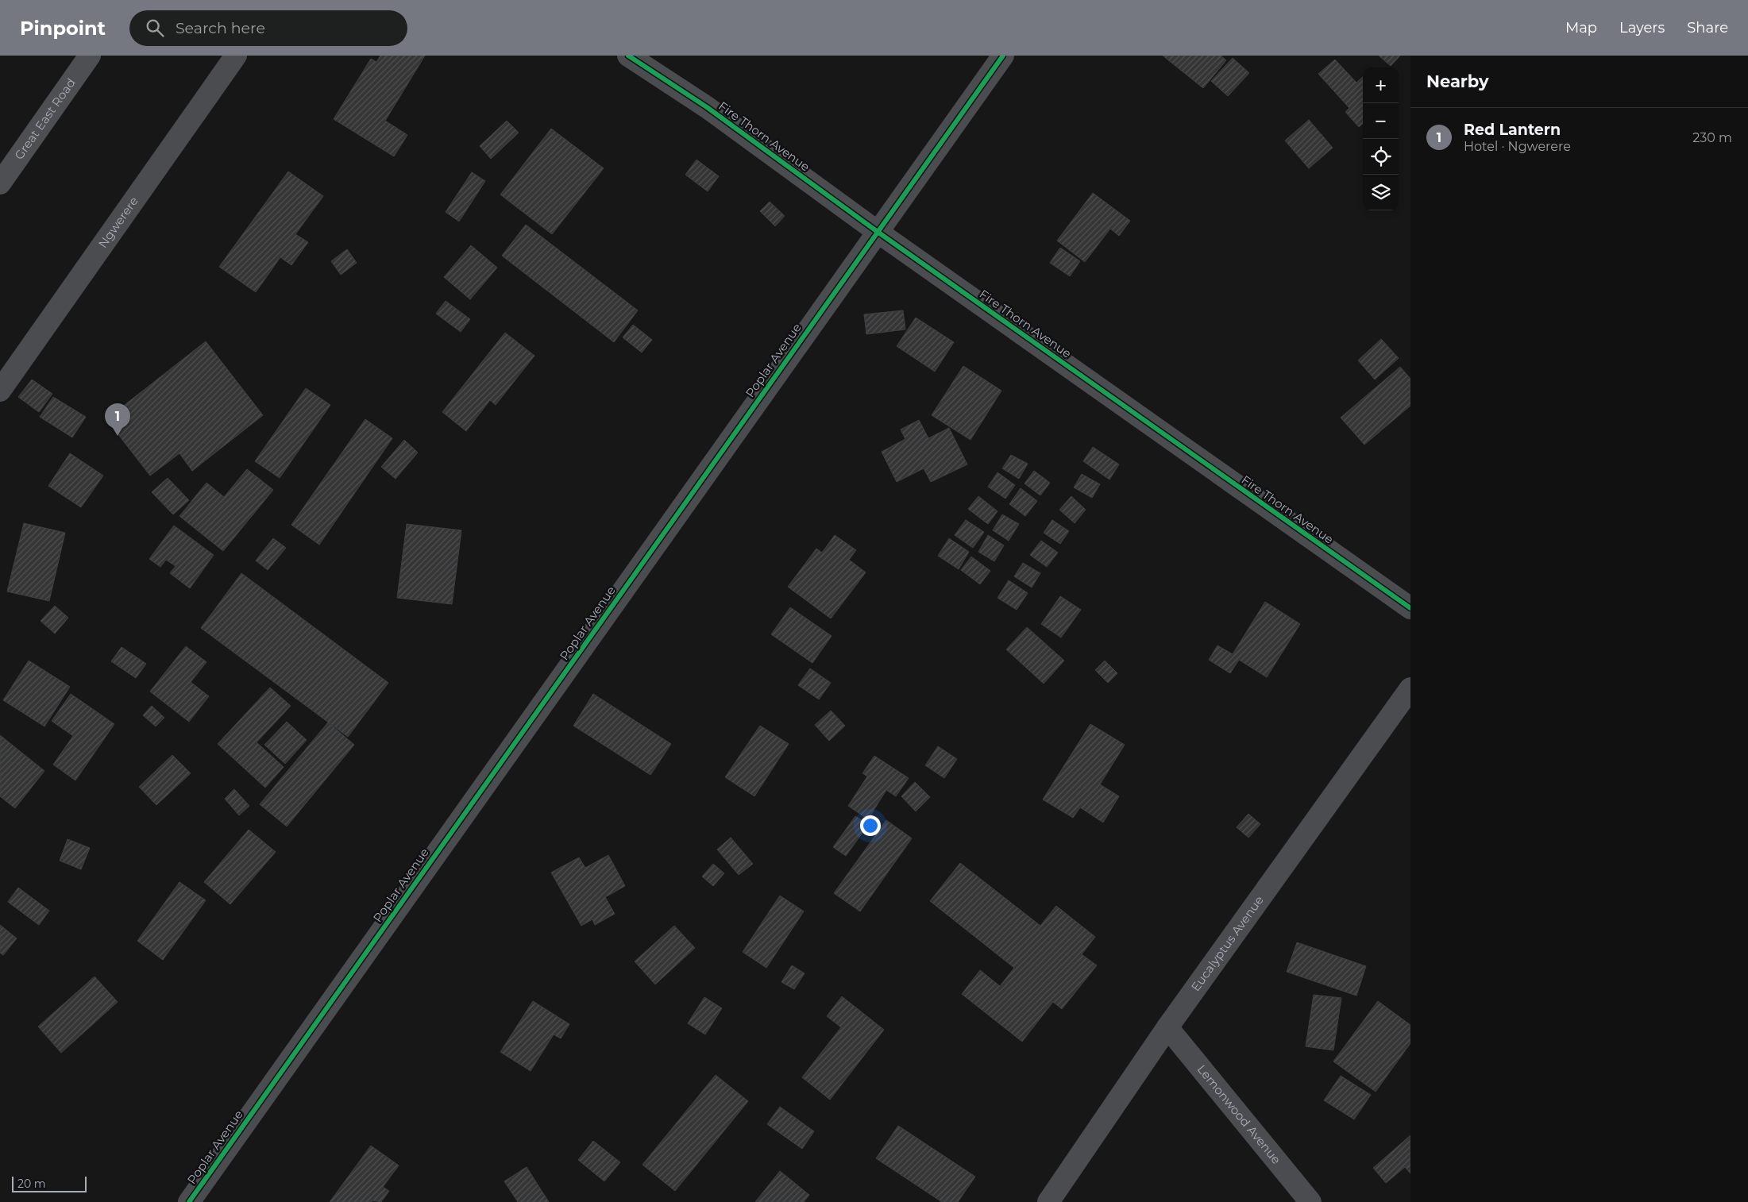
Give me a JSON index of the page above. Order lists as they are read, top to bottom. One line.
{"streets":{"main road":["Great East Road"],"street":["Fire Thorn Avenue","Ngwerere","Poplar Avenue","Eucalyptus Avenue","Lemonwood Avenue"]},"crossings":[["Fire Thorn Avenue","Poplar Avenue"],["Eucalyptus Avenue","Lemonwood Avenue"]],"scale_bar":"20 m","page":{"header":"Pinpoint","search":"Search here","nav":["Map","Layers","Share"],"heading":"Nearby","map_buttons":["+","−"],"list":[{"mark":"1","name":"Red Lantern","note":"Hotel · Ngwerere","value":"230 m"}],"pins":"1","scale":"20 m"}}
